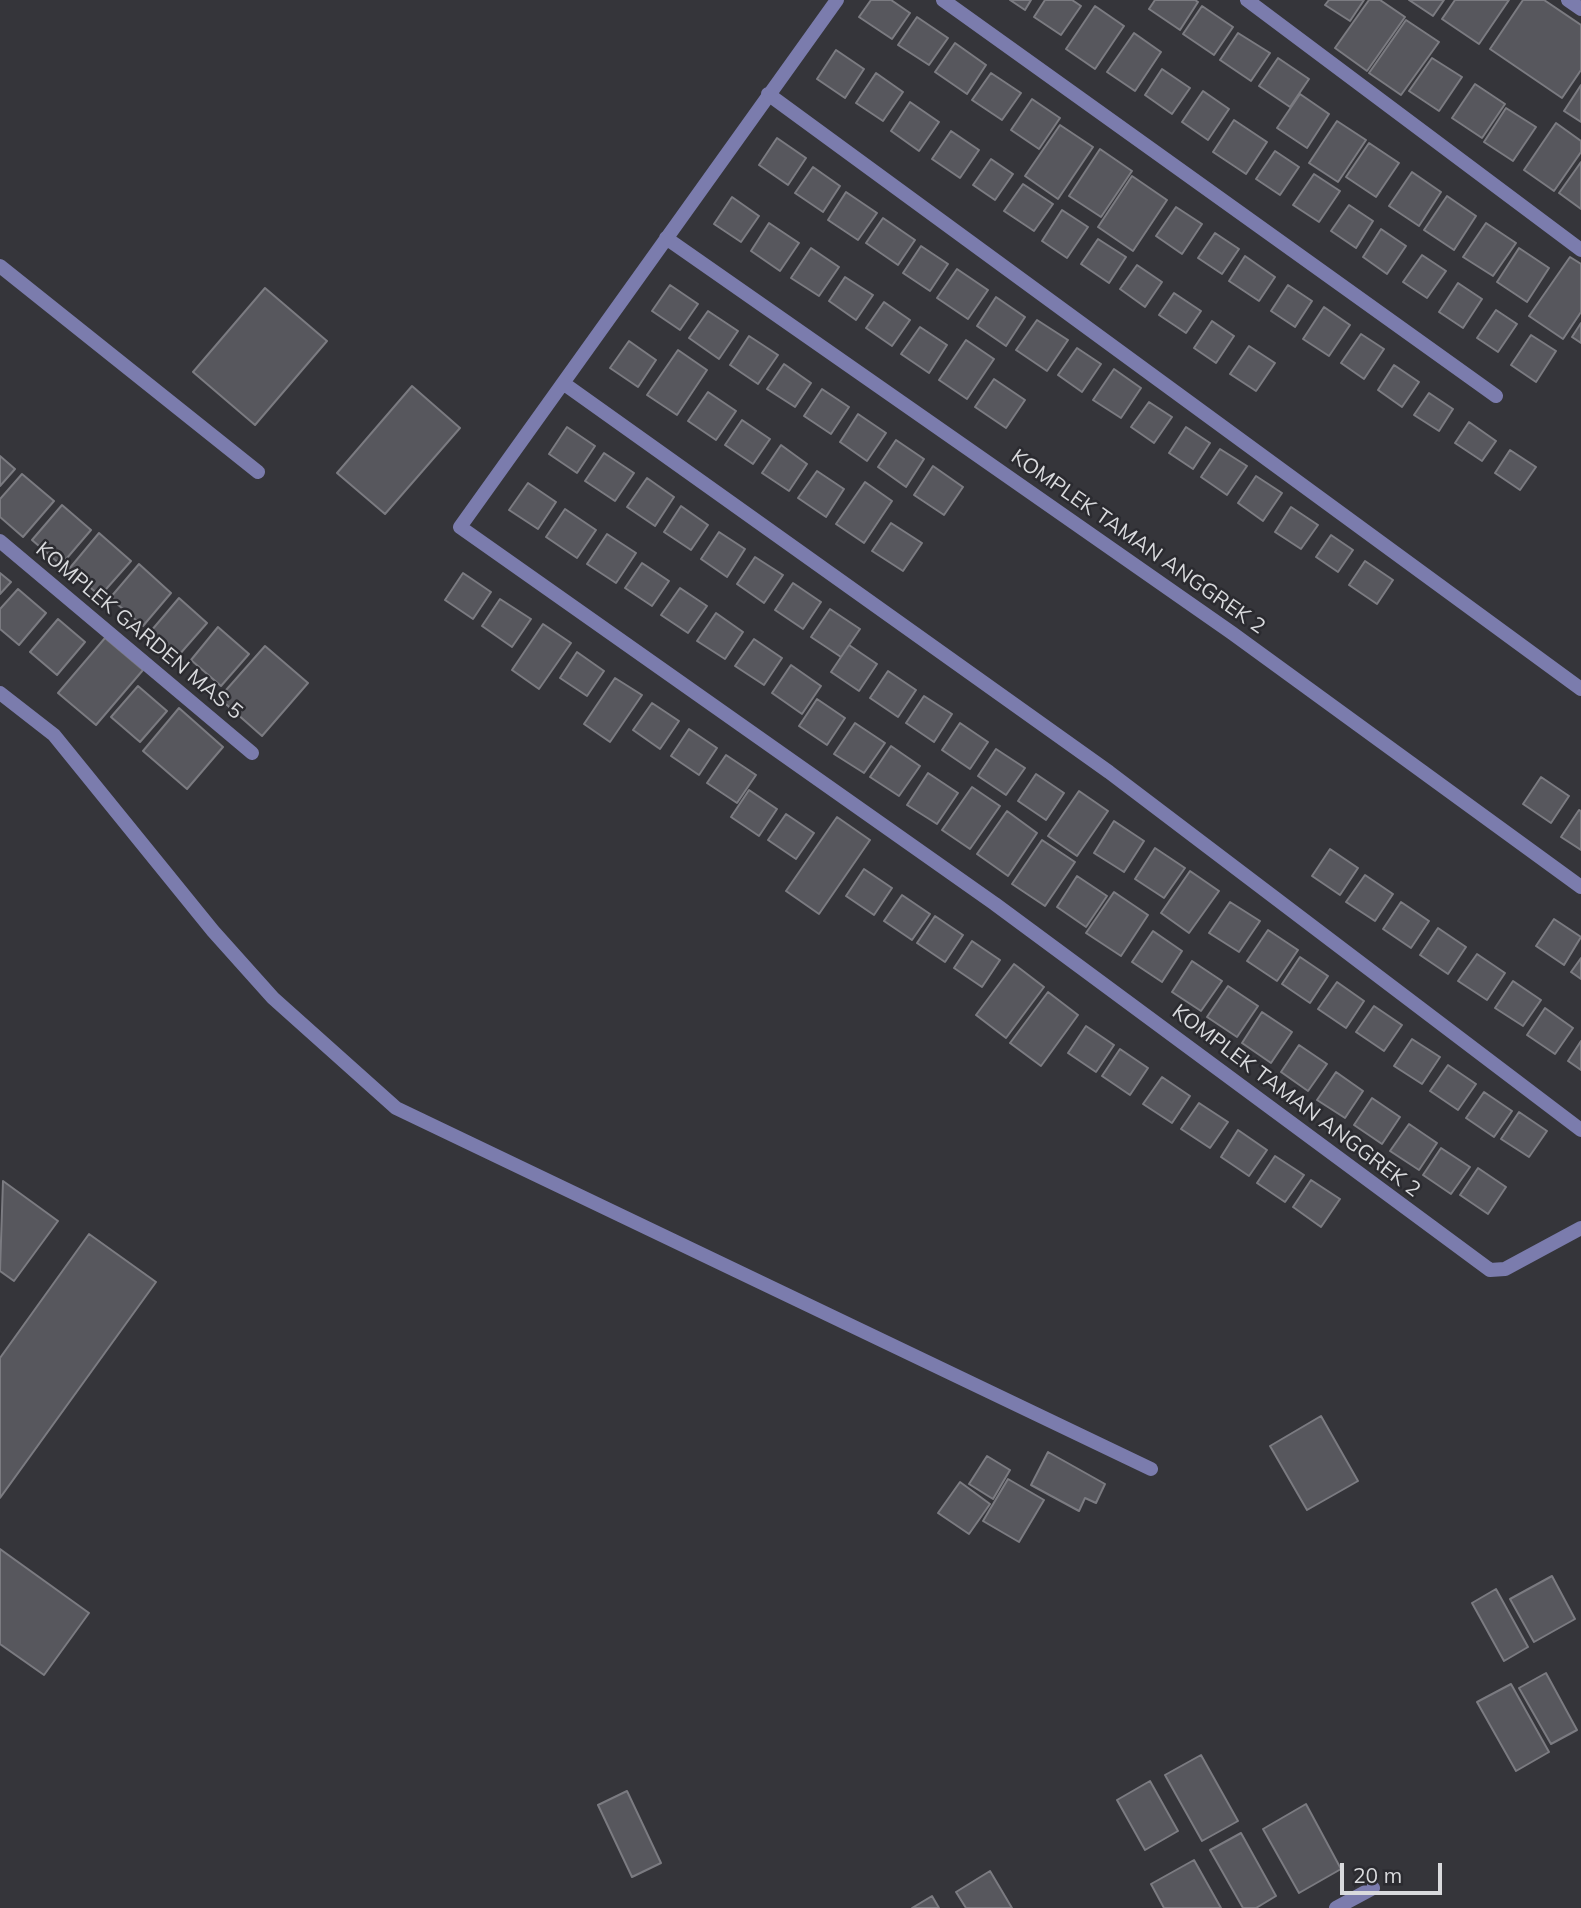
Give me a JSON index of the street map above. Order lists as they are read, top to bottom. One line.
{"streets":{"street":["KOMPLEK TAMAN ANGGREK 2","KOMPLEK GARDEN MAS 5"]},"scale_bar":"20 m"}
